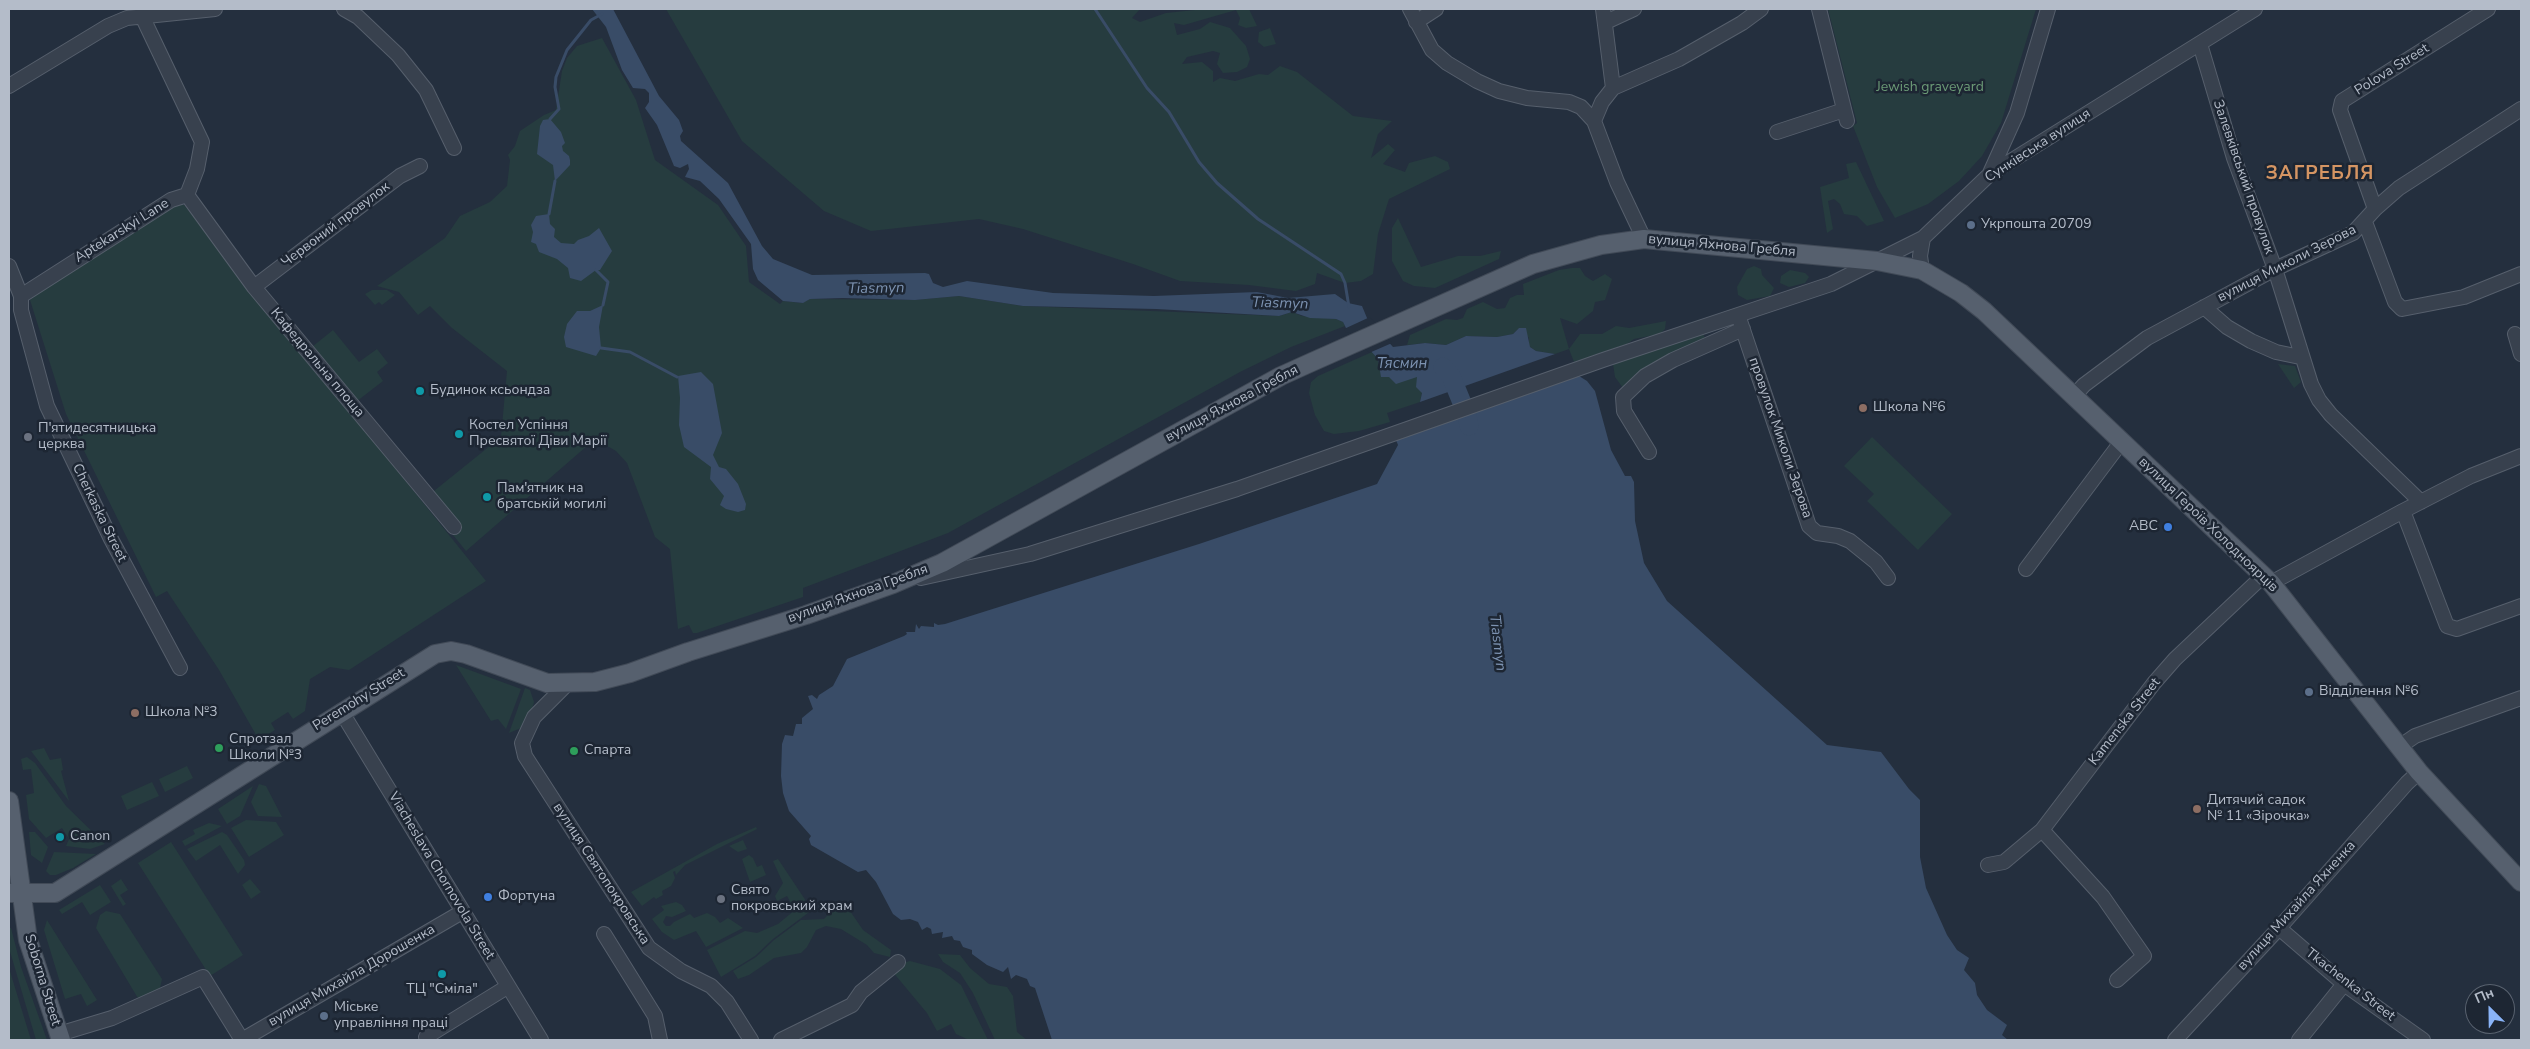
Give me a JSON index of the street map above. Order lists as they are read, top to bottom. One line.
{"streets":{"main road":["вулиця Яхнова Гребля","вулиця Героїв Холодноярців","Peremohy Street","Soborna Street"],"street":["Polova Street","Сунківська вулиця","Залевківський провулок","Червоний провулок","Aptekarskyi Lane","вулиця Миколи Зерова","Кафедральна площа","провулок Миколи Зерова","Cherkaska Street","Kamenska Street","вулиця Святопокровська","Viacheslava Chornovola Street","вулиця Михайла Яхненка","вулиця Михайла Дорошенка","Tkachenka Street"]},"crossings":[["Polova Street","вулиця Миколи Зерова"],["Сунківська вулиця","Залевківський провулок"],["Сунківська вулиця","вулиця Яхнова Гребля"],["Сунківська вулиця","провулок Миколи Зерова"],["Залевківський провулок","вулиця Миколи Зерова"],["Залевківський провулок","Kamenska Street"],["Червоний провулок","Кафедральна площа"],["Aptekarskyi Lane","Кафедральна площа"],["Aptekarskyi Lane","Cherkaska Street"],["вулиця Яхнова Гребля","вулиця Героїв Холодноярців"],["вулиця Яхнова Гребля","Peremohy Street"],["вулиця Яхнова Гребля","вулиця Святопокровська"],["вулиця Миколи Зерова","вулиця Героїв Холодноярців"],["вулиця Героїв Холодноярців","Kamenska Street"],["вулиця Героїв Холодноярців","вулиця Михайла Яхненка"],["Peremohy Street","вулиця Святопокровська"],["Peremohy Street","Viacheslava Chornovola Street"],["Peremohy Street","Soborna Street"],["Viacheslava Chornovola Street","вулиця Михайла Дорошенка"],["вулиця Михайла Яхненка","Tkachenka Street"]],"districts":["ЗАГРЕБЛЯ"],"water":["Tiasmyn","Тясмин"],"parks":["Jewish graveyard"],"places":["Укрпошта 20709","Будинок ксьондза","Школа №6","Костел Успіння Пресвятої Діви Марії","П'ятидесятницька церква","Пам'ятник на братській могилі","ABC","Відділення №6","Школа №3","Спротзал Школи №3","Спарта","Дитячий садок № 11 «Зірочка»","Canon","Фортуна","Свято покровський храм","ТЦ \"Смiла\"","Міське управління праці"],"north":"top left"}
